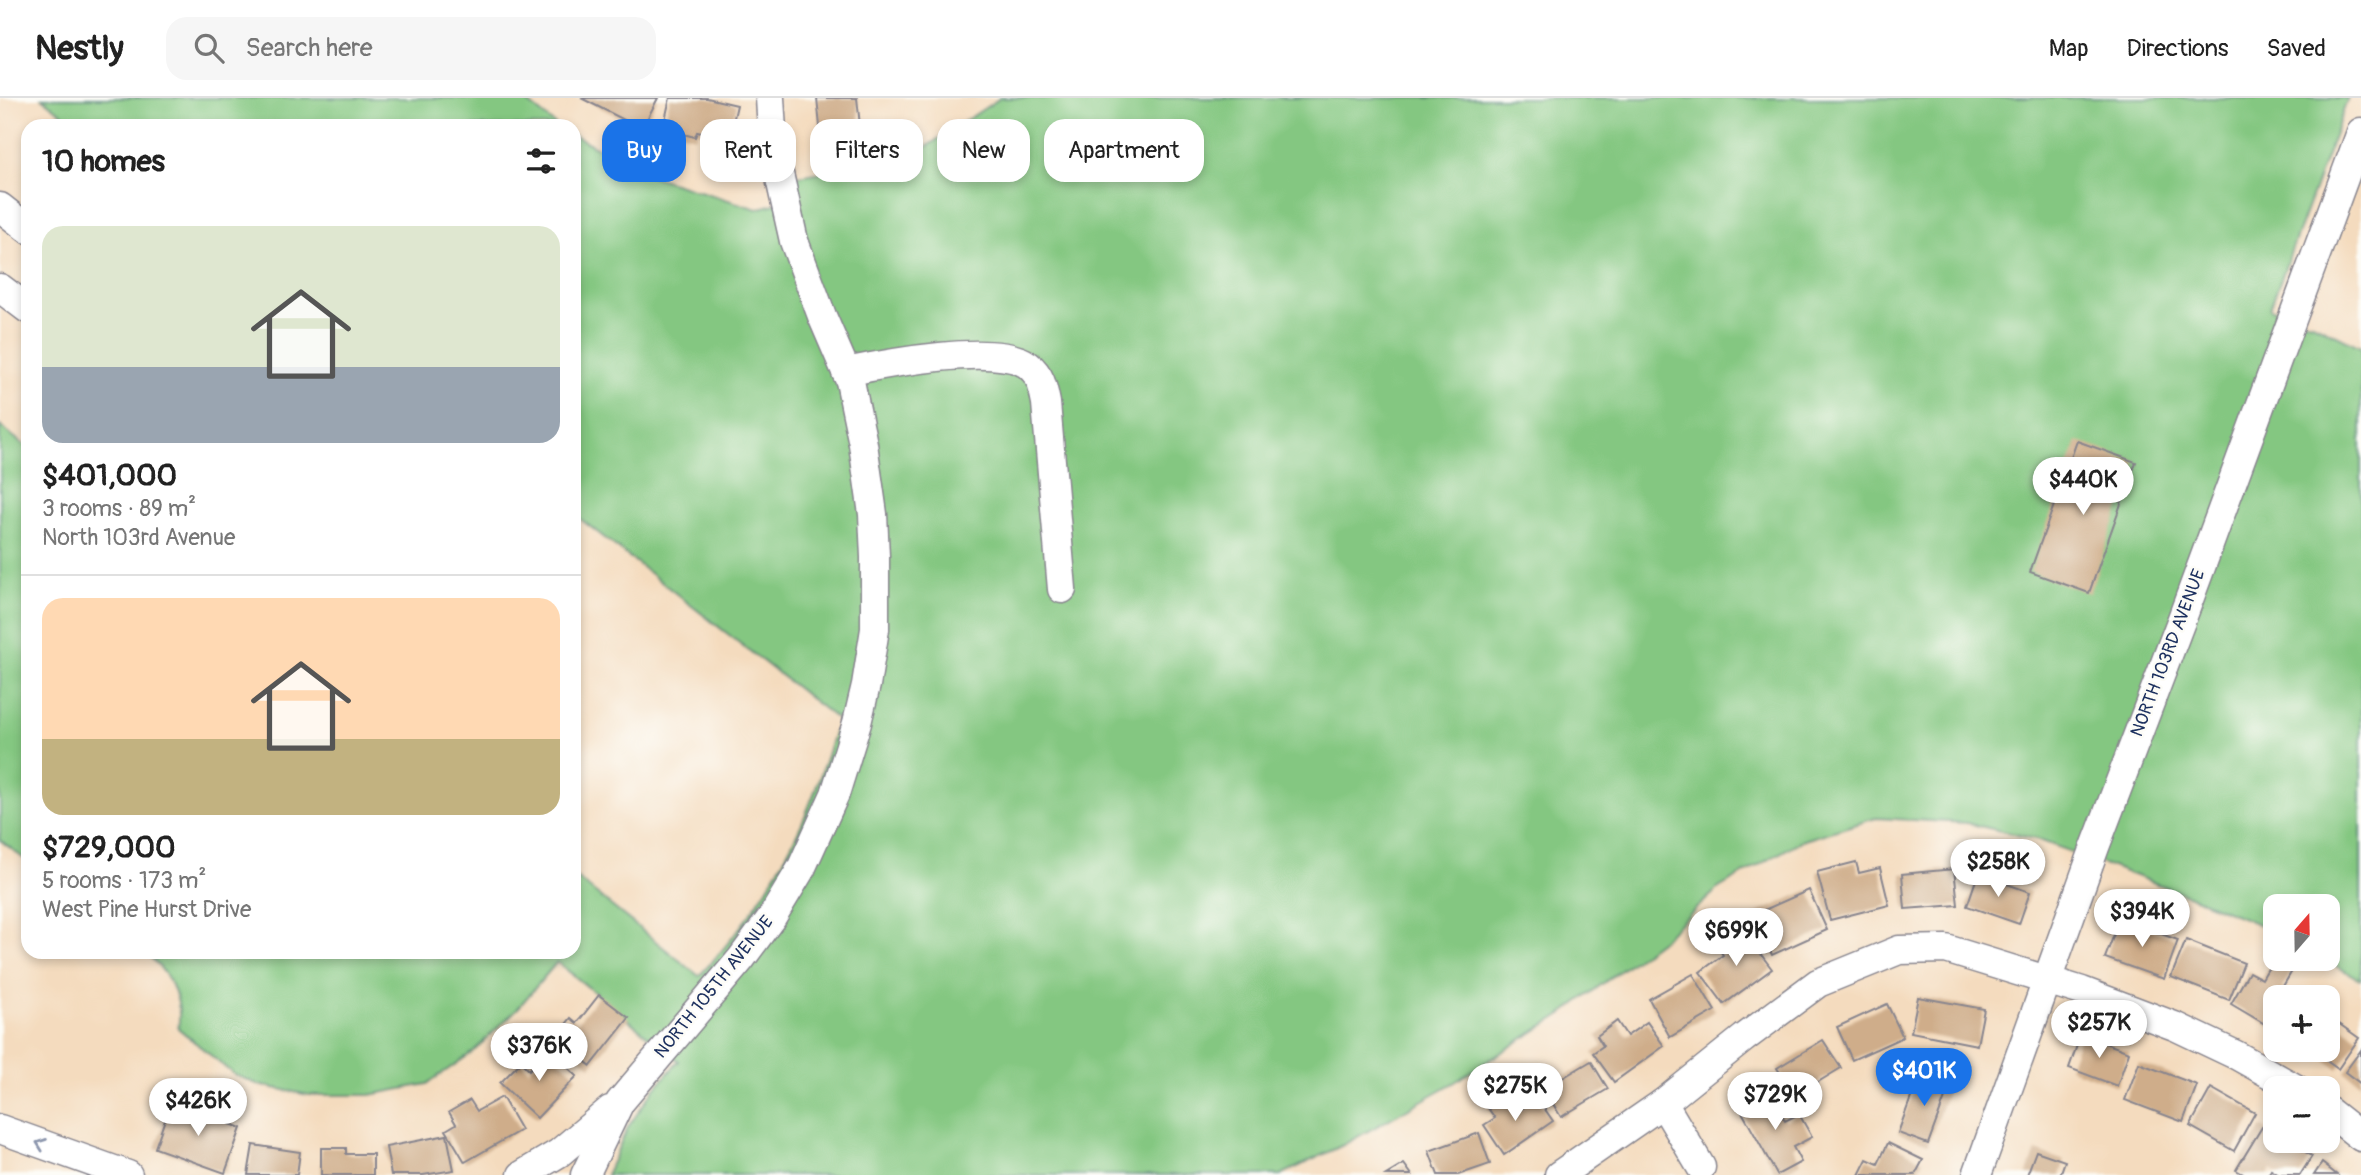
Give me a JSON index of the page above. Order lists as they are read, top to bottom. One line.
{"streets":{"street":["NORTH 103RD AVENUE","NORTH 105TH AVENUE"]},"north":"top","page":{"header":"Nestly","search":"Search here","nav":["Map","Directions","Saved"],"chip":["Buy","Rent","Filters","New","Apartment"],"heading":"10 homes","list":[{"name":"$401,000","note":"3 rooms · 89 m² · North 103rd Avenue"},{"name":"$729,000","note":"5 rooms · 173 m² · West Pine Hurst Drive"}],"price":["$440K","$258K","$394K","$699K","$257K","$376K","$401K","$275K","$729K","$426K"],"map_buttons":["+","−"]}}
